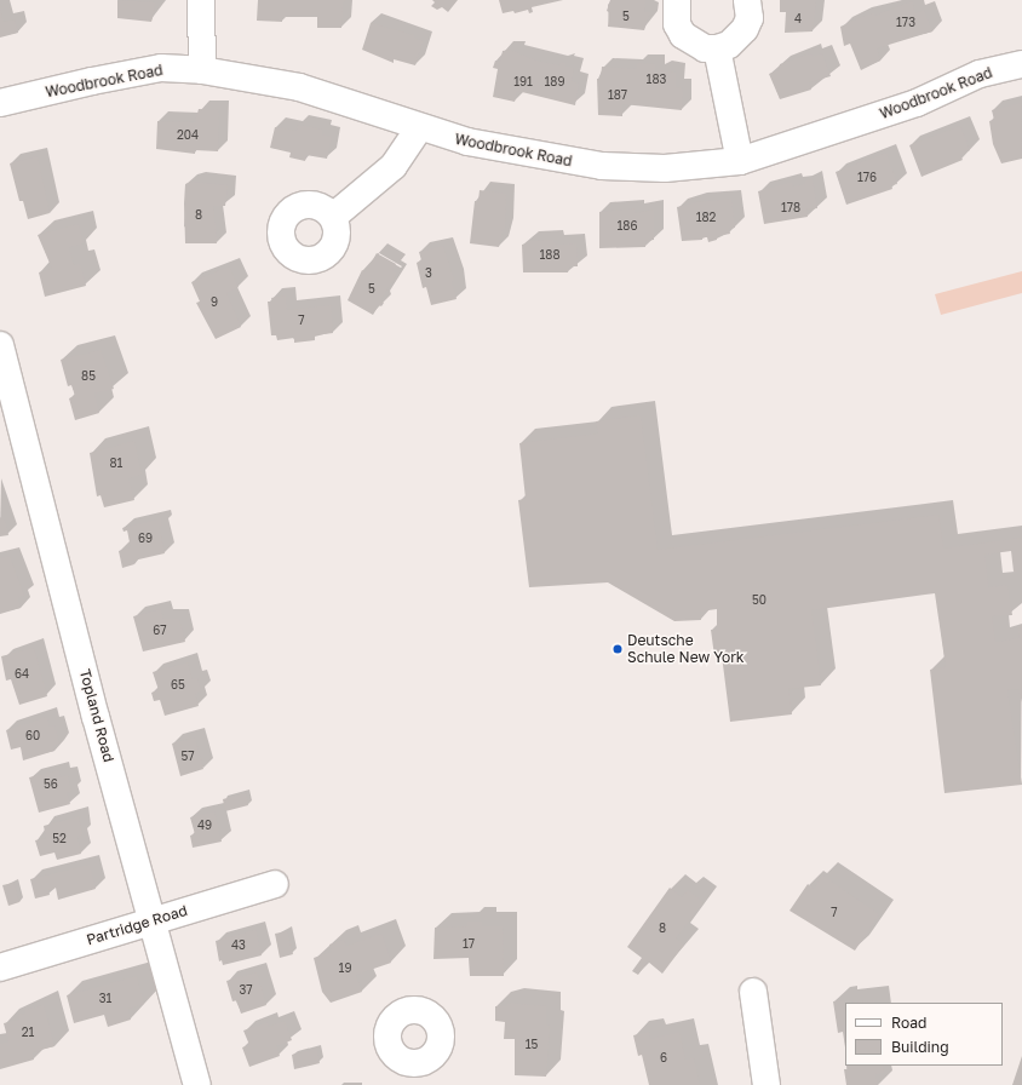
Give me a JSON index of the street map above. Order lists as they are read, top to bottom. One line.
{"streets":{"street":["Woodbrook Road","Topland Road","Partridge Road"]},"crossings":[["Topland Road","Partridge Road"]],"places":["Deutsche Schule New York"],"house_numbers":["5","4","173","183","191","189","187","204","176","178","8","182","186","188","3","5","9","7","85","81","69","50","67","64","65","60","57","56","49","52","7","8","17","43","19","37","31","21","15","6"],"legend":["Road","Building"]}
